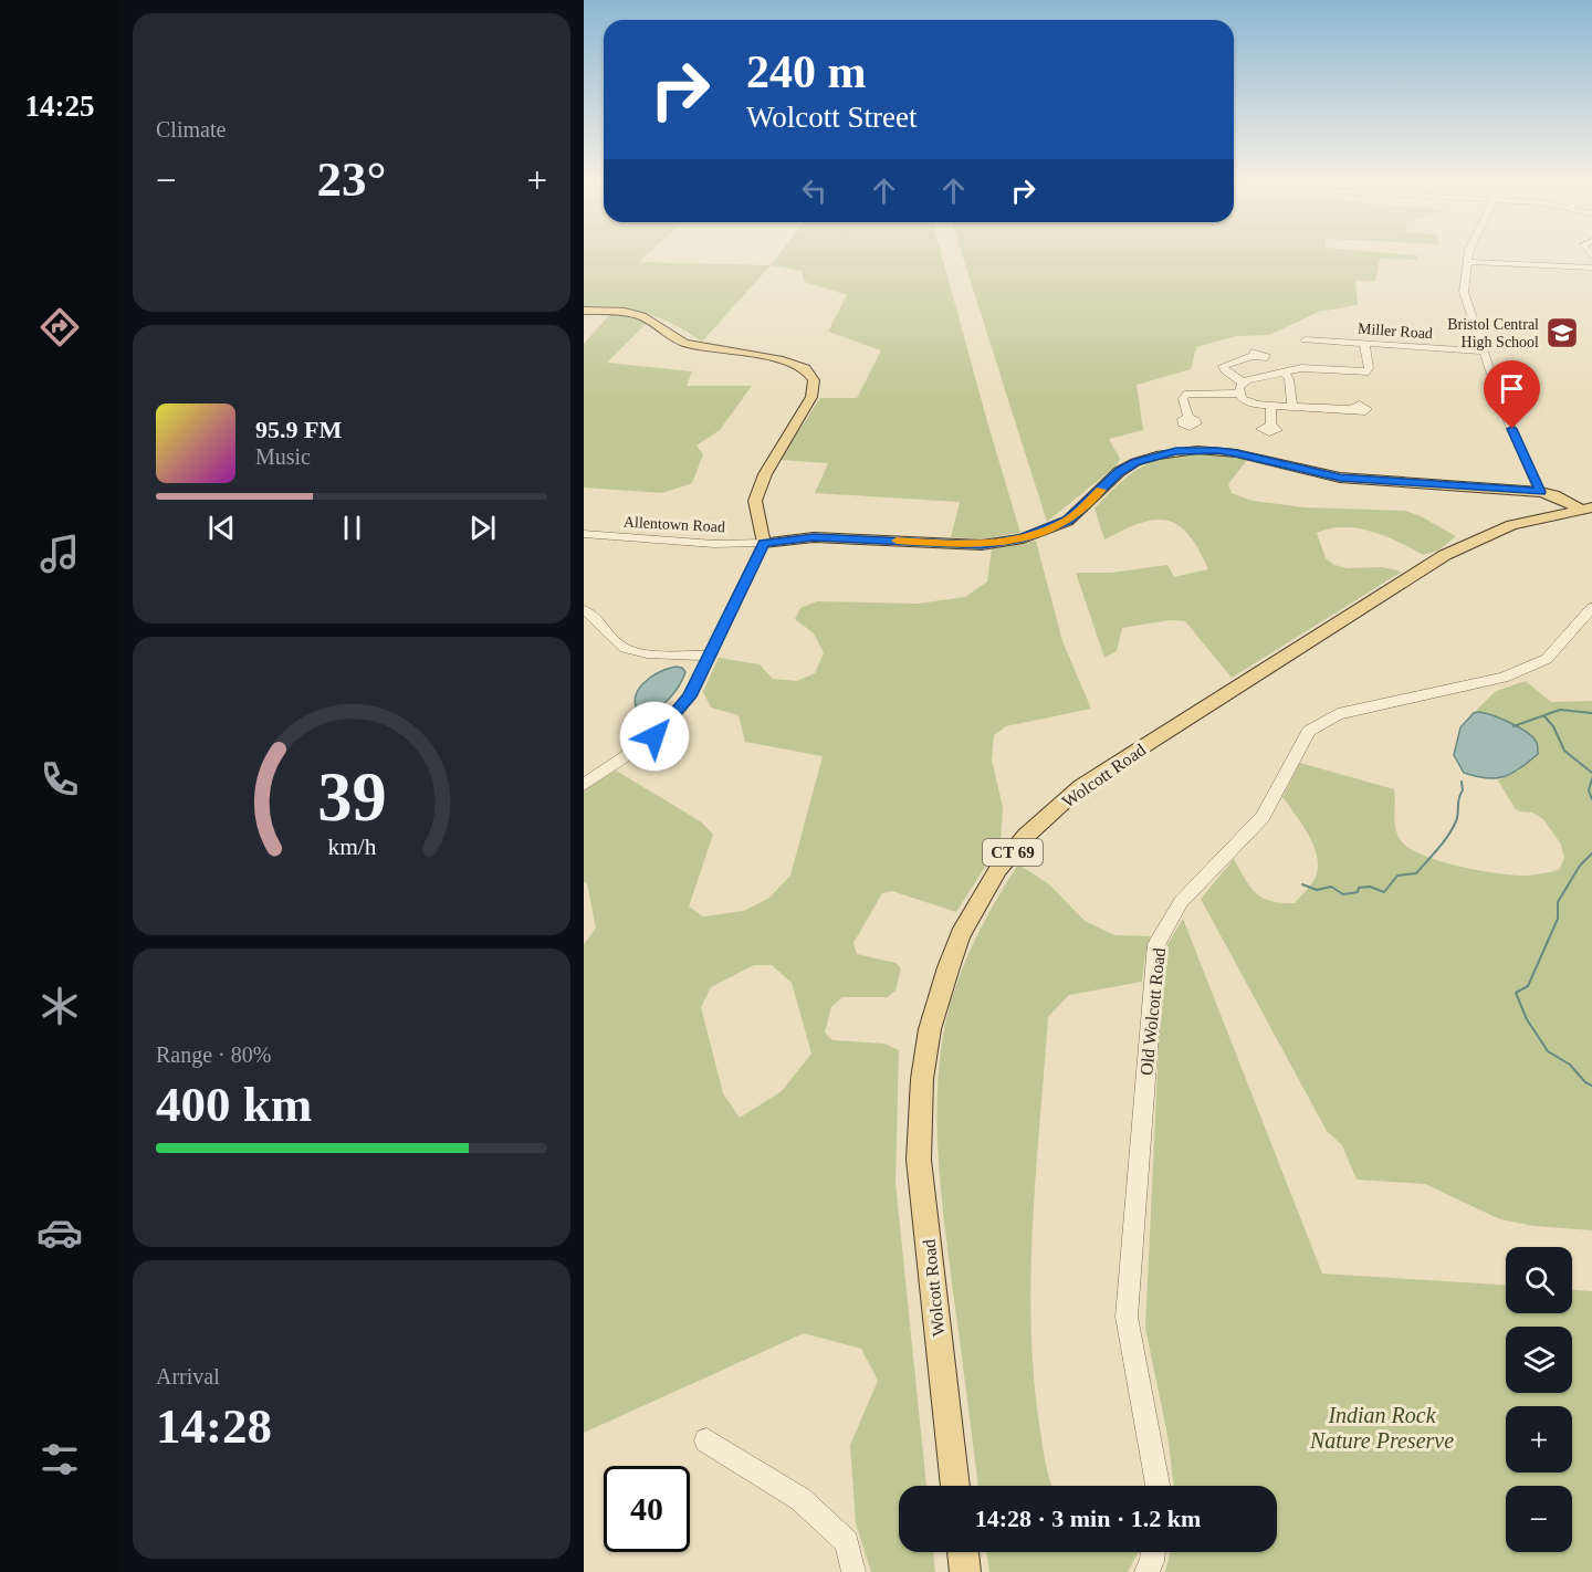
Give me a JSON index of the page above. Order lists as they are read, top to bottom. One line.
{"streets":{"main road":["Wolcott Road","CT 69"],"street":["Miller Road","Allentown Road","Old Wolcott Road"]},"parks":["Indian Rock Nature Preserve"],"places":{"school or university":["Bristol Central High School"]},"page":{"tabs":"14:25","tile":["Climate",["Range · 80%","400 km"],["Arrival","14:28"]],"turn":["240 m","Wolcott Street"],"heat":["−","23°","+"],"song":["95.9 FM","Music"],"map_buttons":["+","−"],"limit":"40","trip":"14:28 · 3 min · 1.2 km","gauge":["39","km/h"]}}
